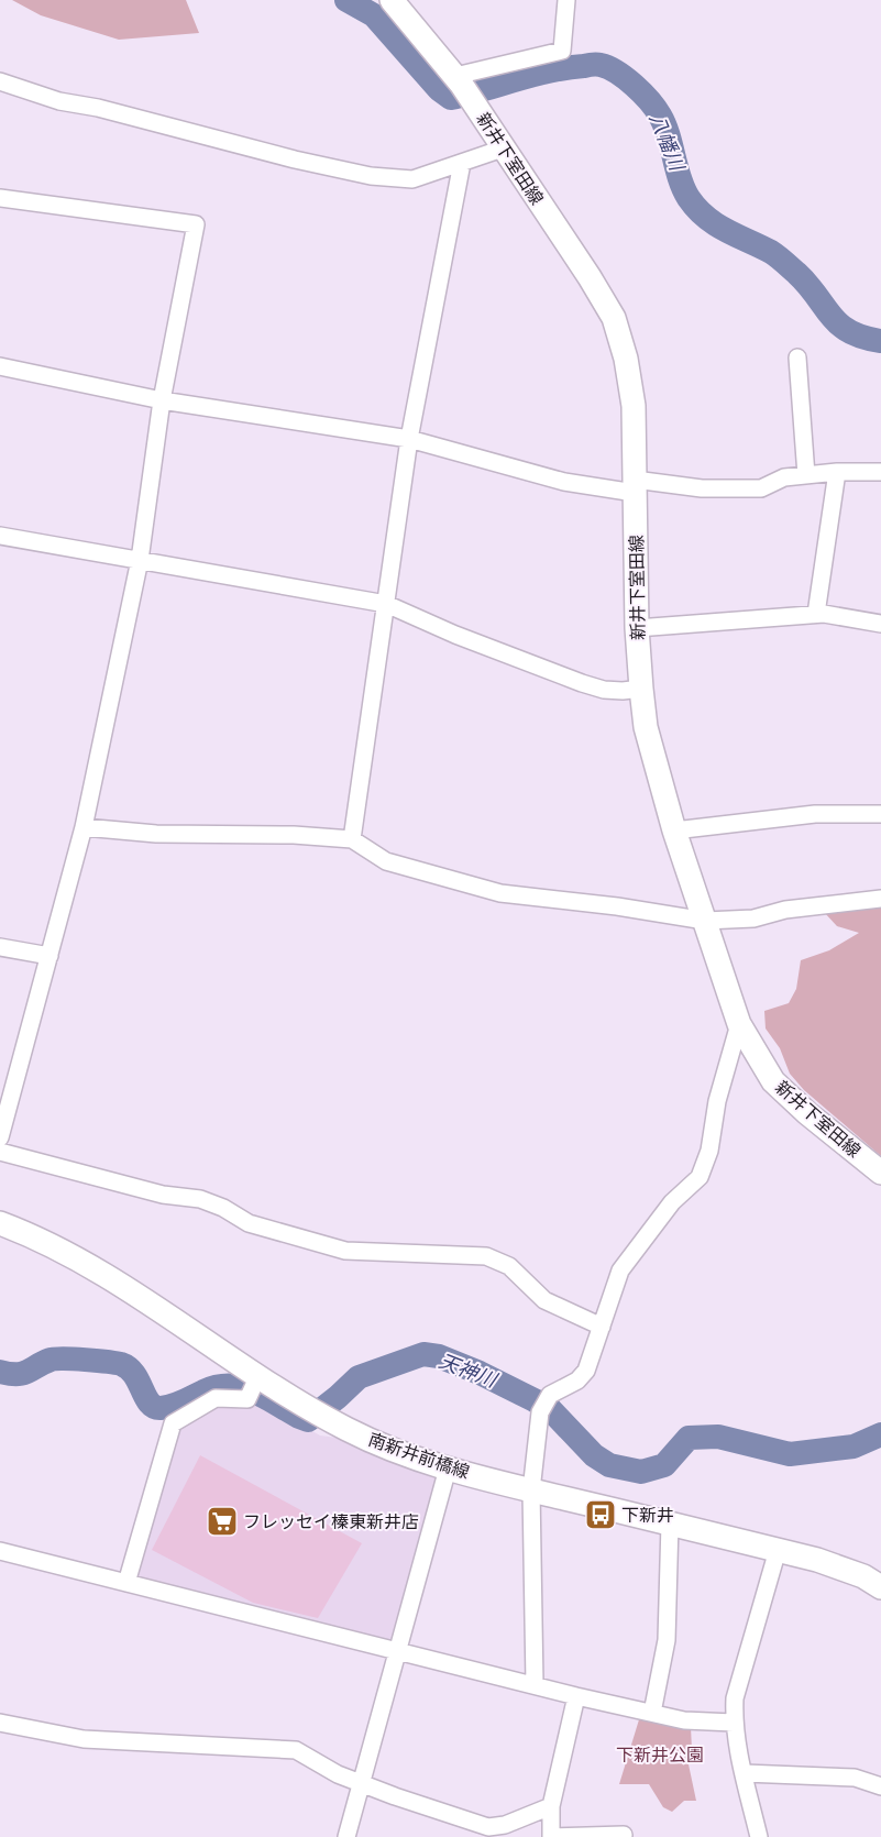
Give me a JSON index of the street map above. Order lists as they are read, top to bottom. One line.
{"streets":{"main road":["新井下室田線","南新井前橋線"]},"water":["八幡川","天神川"],"parks":["下新井公園"],"places":{"bus stop":["下新井"],"supermarket":["フレッセイ榛東新井店"]}}
